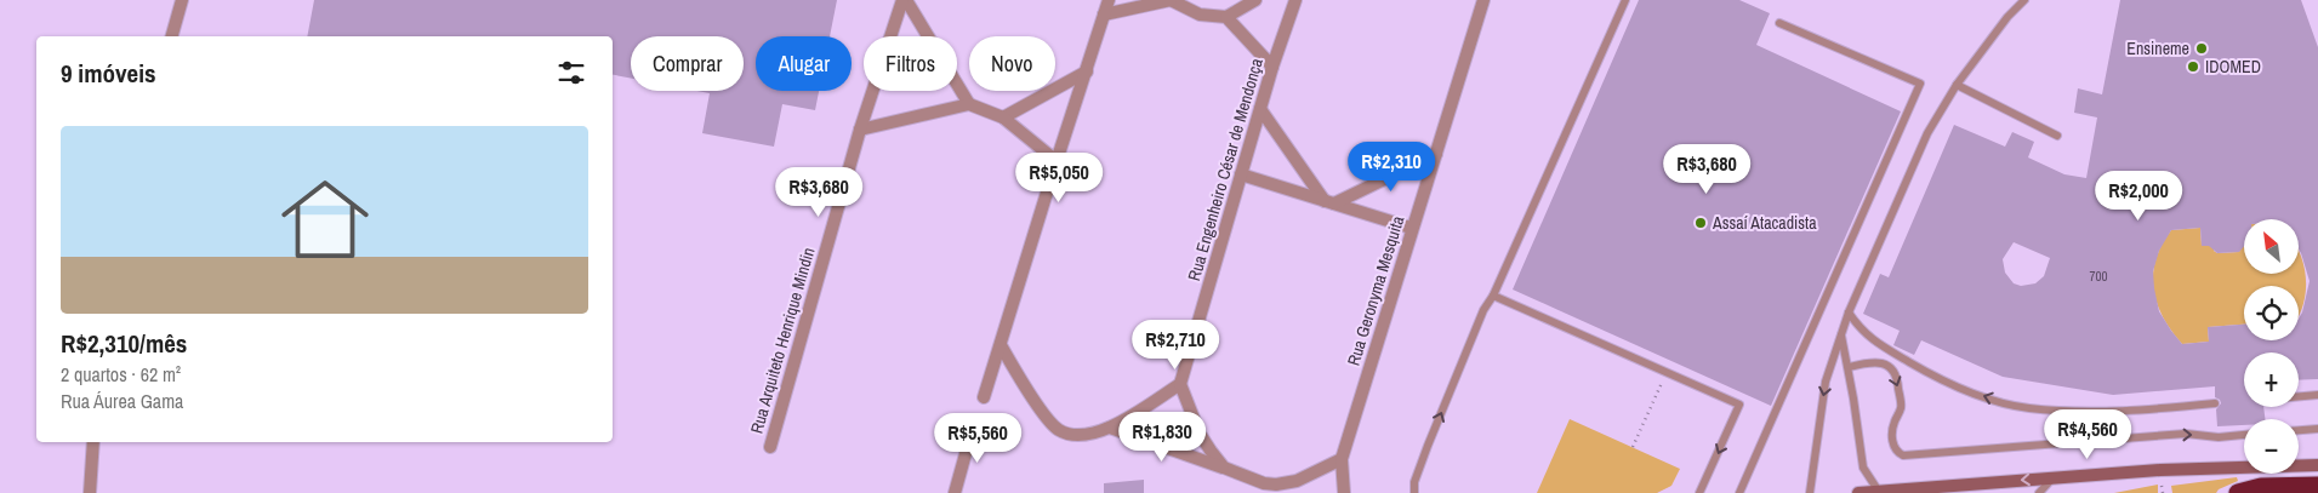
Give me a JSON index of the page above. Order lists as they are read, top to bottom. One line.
{"streets":{"street":["Rua Engenheiro César de Mendonça","Rua Geronyma Mesquita","Rua Arquiteto Henrique Mindin"]},"places":["Ensineme","IDOMED","Assaí Atacadista"],"house_numbers":["700"],"north":"top left","page":{"chip":["Comprar","Alugar","Filtros","Novo"],"heading":"9 imóveis","list":[{"name":"R$2,310/mês","note":"2 quartos · 62 m² · Rua Áurea Gama"}],"price":["R$2,310","R$3,680","R$5,050","R$3,680","R$2,000","R$2,710","R$4,560","R$1,830","R$5,560"],"map_buttons":["+","−"]}}
